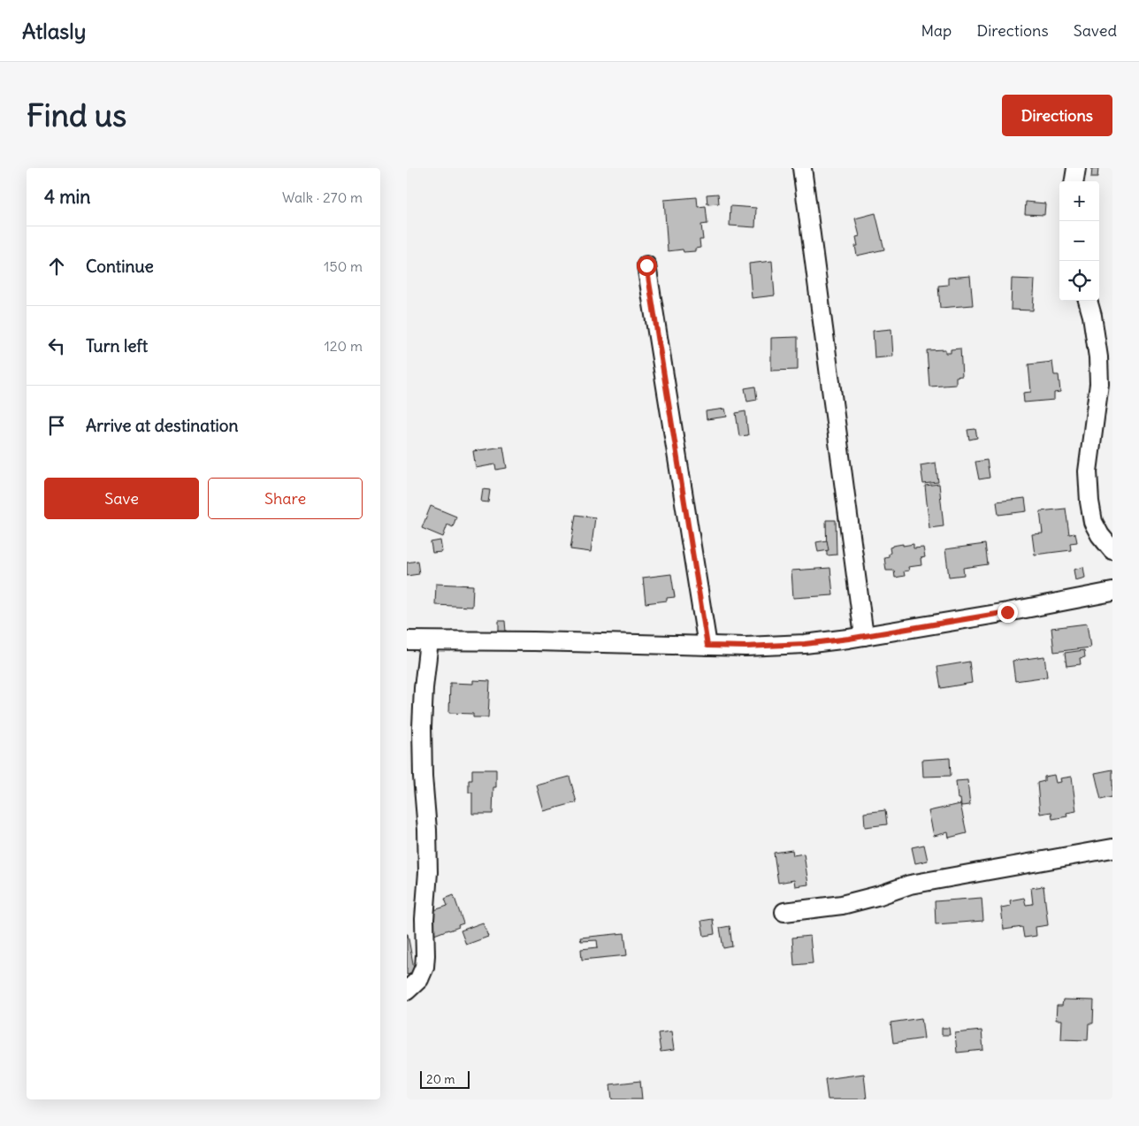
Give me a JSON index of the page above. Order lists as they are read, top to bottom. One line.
{"scale_bar":"20 m","page":{"header":"Atlasly","nav":["Map","Directions","Saved"],"buttons":["Directions",["Save","Share"]],"title":"Find us","heading":["4 min","Walk · 270 m"],"map_buttons":["+","−"],"list":[["Continue","150 m"],["Turn left","120 m"],"Arrive at destination"],"scale":"20 m"}}
